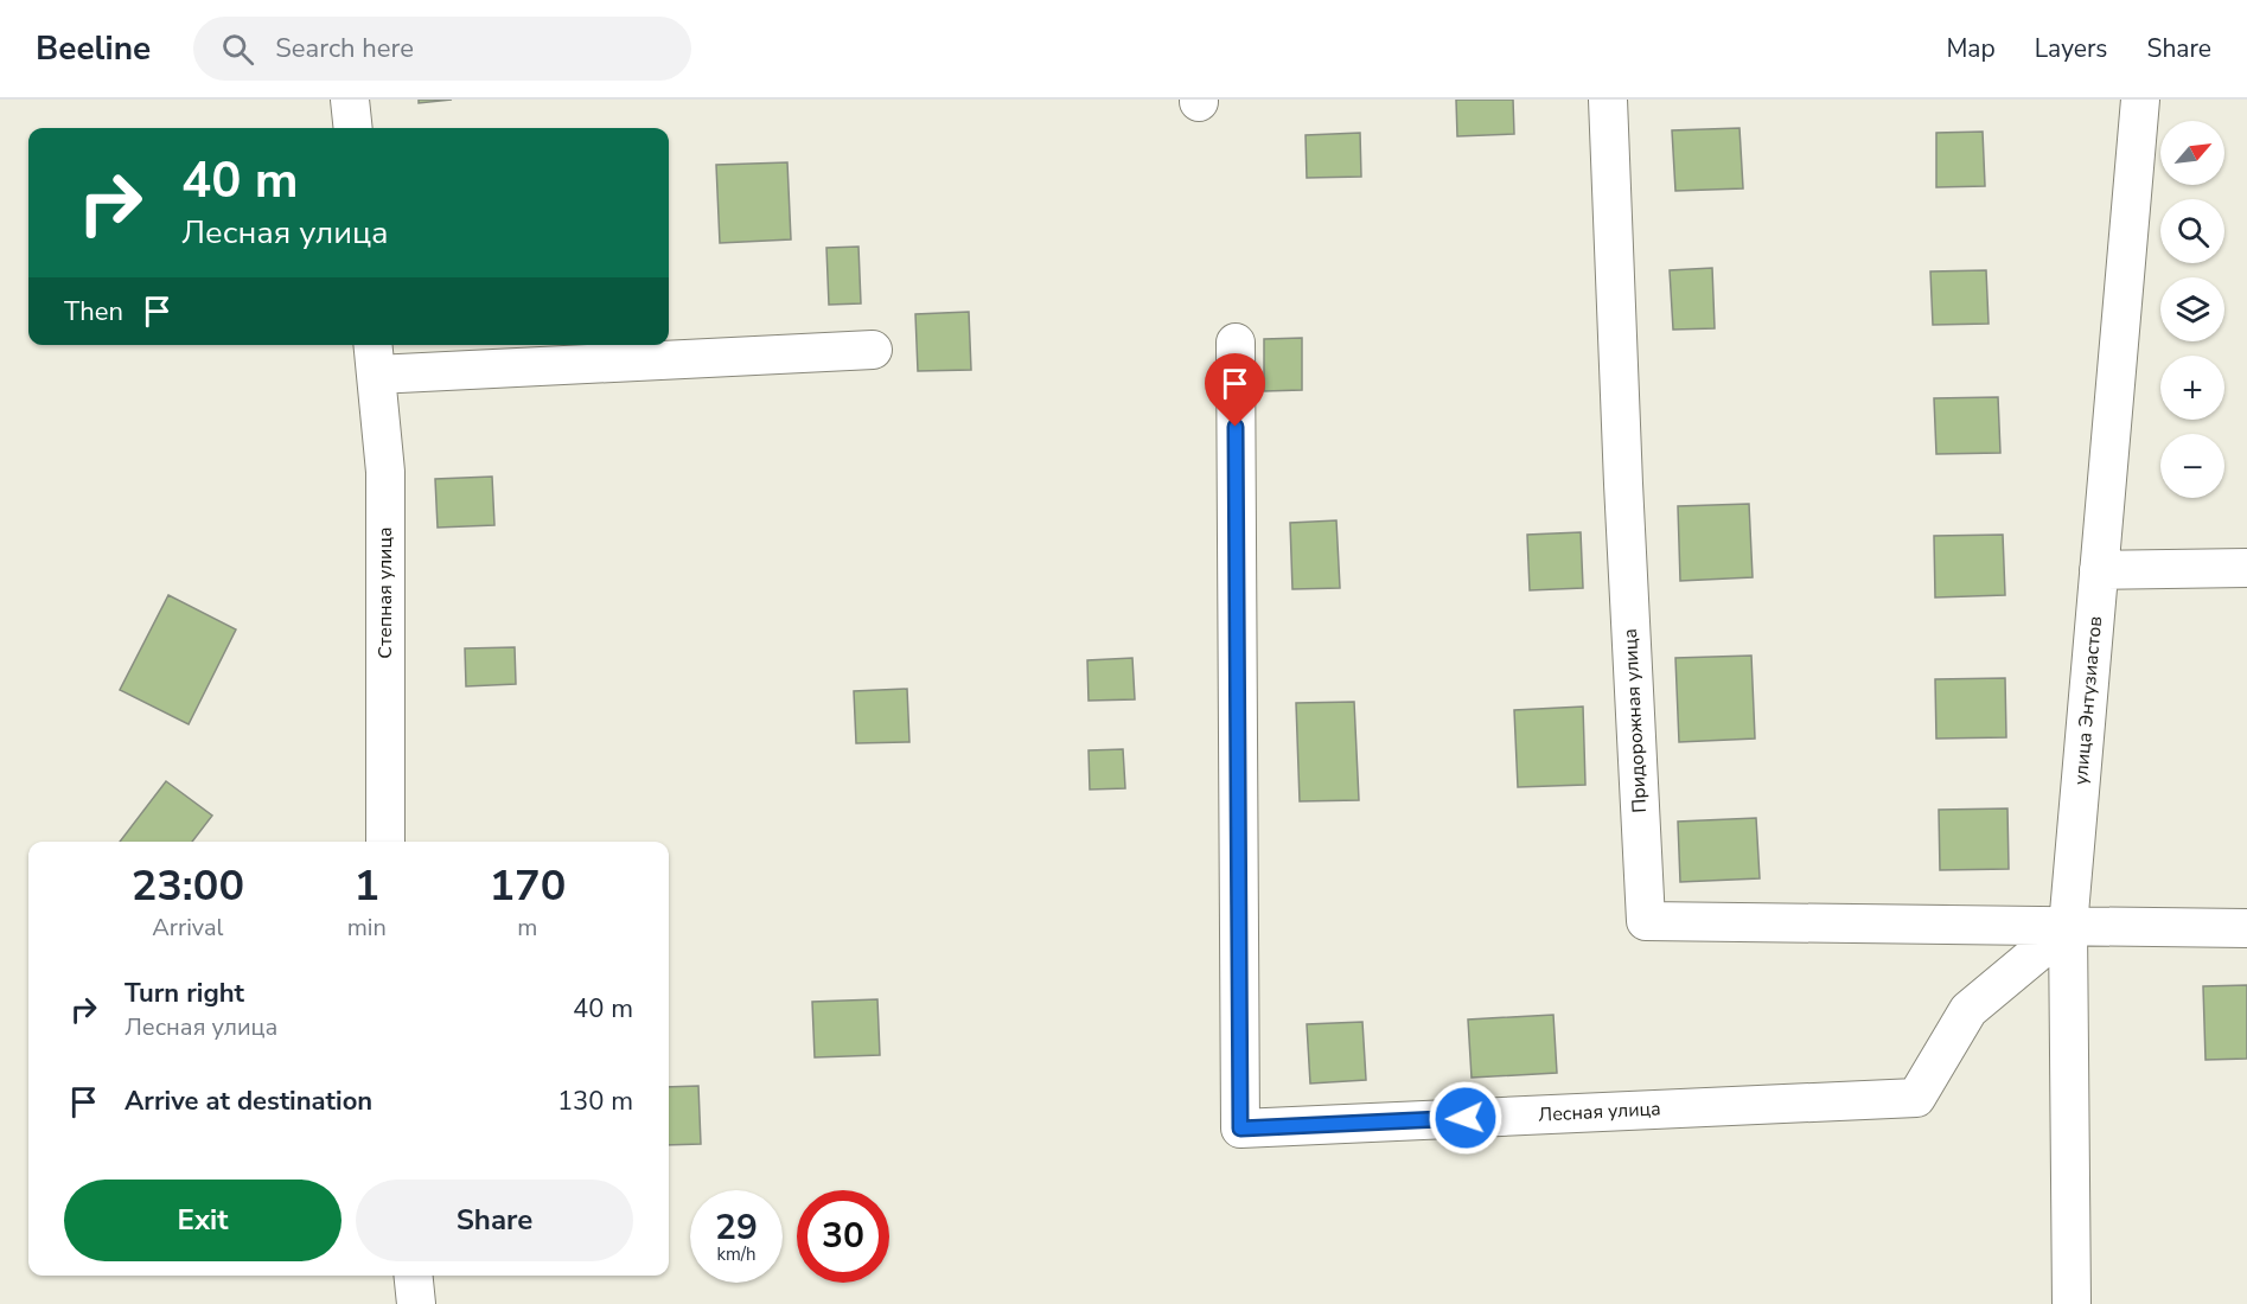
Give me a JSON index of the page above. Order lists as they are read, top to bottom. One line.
{"streets":{"street":["Степная улица","улица Энтузиастов","Придорожная улица","Лесная улица"]},"crossings":[["улица Энтузиастов","Придорожная улица"],["улица Энтузиастов","Лесная улица"],["Придорожная улица","Лесная улица"]],"north":"top right","page":{"header":"Beeline","search":"Search here","nav":["Map","Layers","Share"],"map_buttons":["+","−"],"turn":["40 m","Лесная улица"],"then":"Then","eta":["23:00","Arrival","1","min","170","m"],"list":[{"name":"Turn right","note":"Лесная улица","value":"40 m"},{"name":"Arrive at destination","value":"130 m"}],"buttons":["Exit","Share"],"speed":"29 km/h","limit":"30"}}
